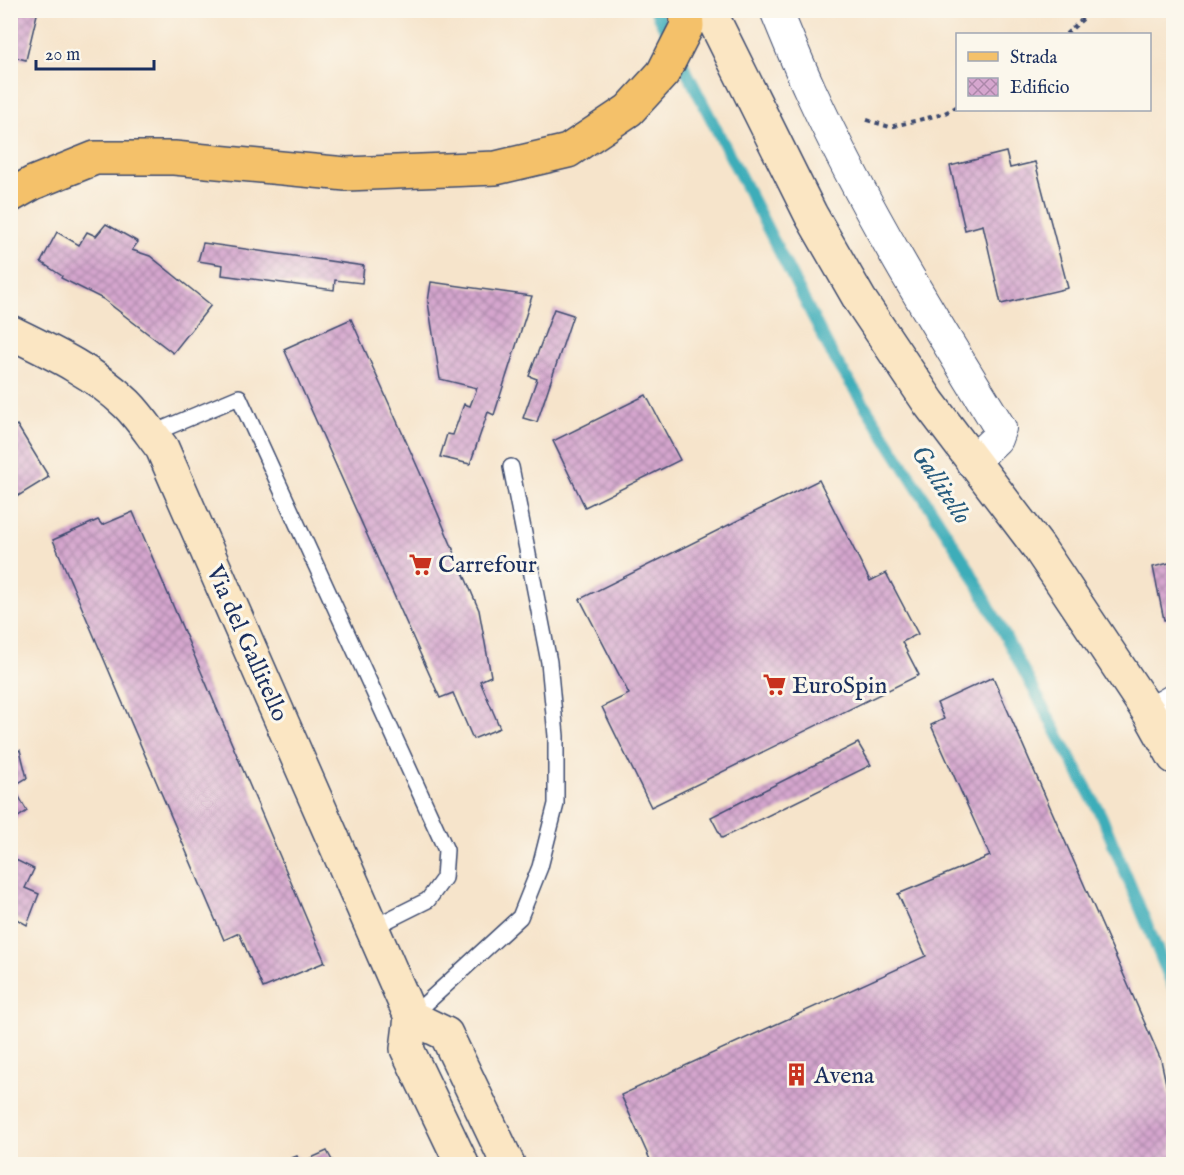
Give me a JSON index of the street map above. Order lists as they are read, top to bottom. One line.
{"streets":{"street":["Via del Gallitello"]},"water":["Gallitello"],"places":{"supermarket":["Carrefour","EuroSpin"],"building":["Avena"]},"legend":["Strada","Edificio"],"scale_bar":"20 m"}
